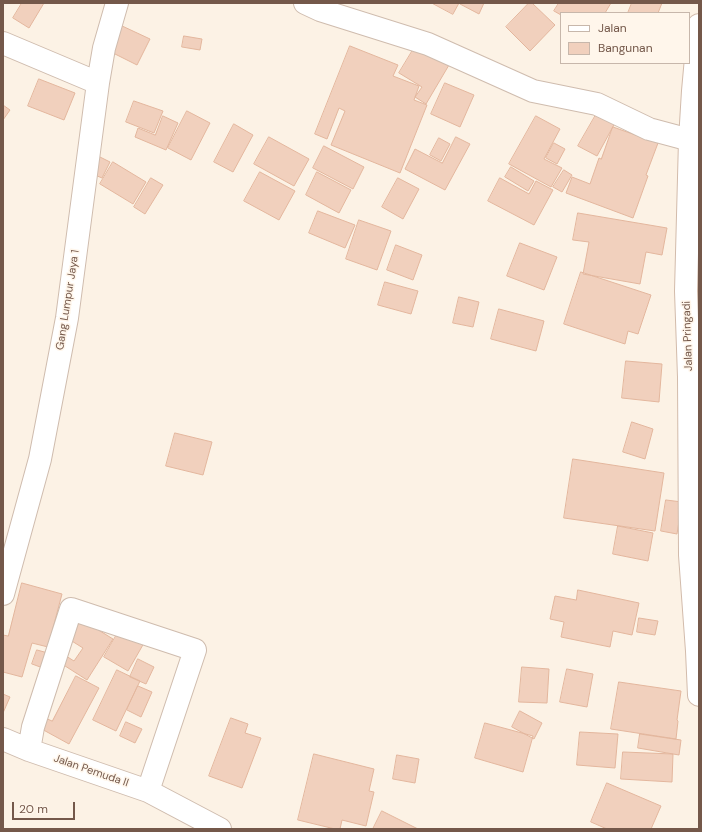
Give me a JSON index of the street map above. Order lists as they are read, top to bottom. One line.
{"streets":{"street":["Gang Lumpur Jaya 1","Jalan Pringadi","Jalan Pemuda II"]},"legend":["Jalan","Bangunan"],"scale_bar":"20 m"}
